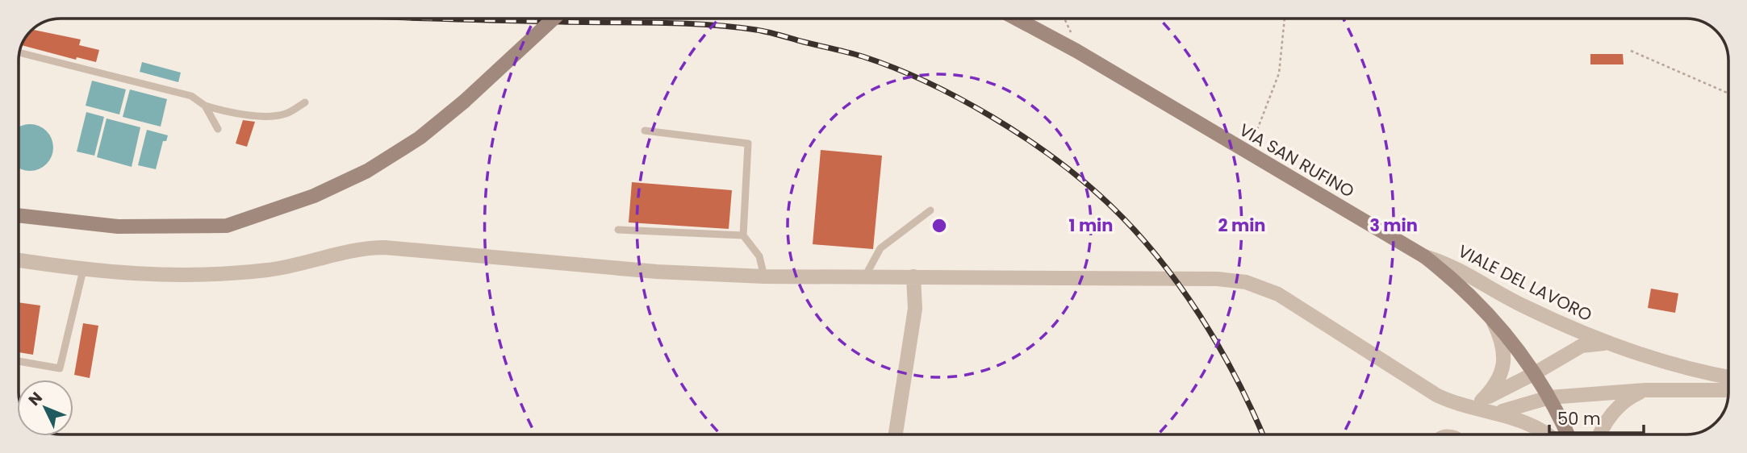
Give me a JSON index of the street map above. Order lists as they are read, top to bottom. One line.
{"streets":{"main road":["VIA SAN RUFINO"],"street":["VIALE DEL LAVORO"]},"crossings":[["VIA SAN RUFINO","VIALE DEL LAVORO"]],"scale_bar":"50 m","north":"top left","rings":["1 min","2 min","3 min"]}
